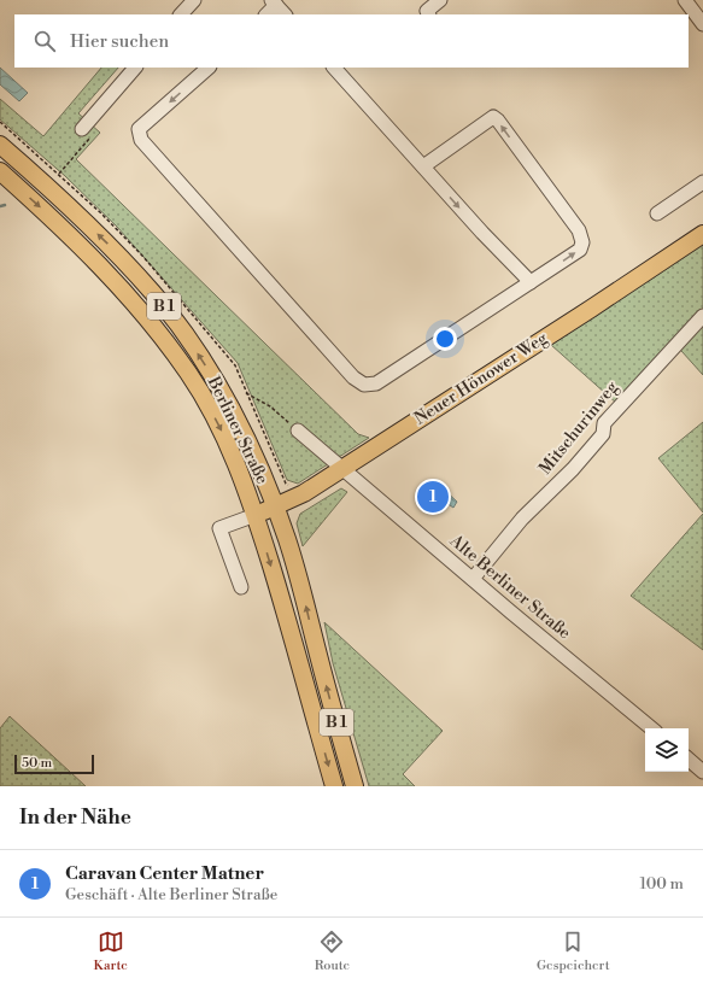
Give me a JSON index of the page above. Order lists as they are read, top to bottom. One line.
{"streets":{"main road":["B 1","Neuer Hönower Weg","Berliner Straße"],"street":["Mitschurinweg","Alte Berliner Straße"]},"crossings":[["Neuer Hönower Weg","Berliner Straße"],["Neuer Hönower Weg","Alte Berliner Straße"],["Mitschurinweg","Alte Berliner Straße"]],"scale_bar":"50 m","page":{"search":"Hier suchen","pins":"1","scale":"50 m","heading":"In der Nähe","list":[{"mark":"1","name":"Caravan Center Matner","note":"Geschäft · Alte Berliner Straße","value":"100 m"}],"nav":["Karte","Route","Gespeichert"]}}
